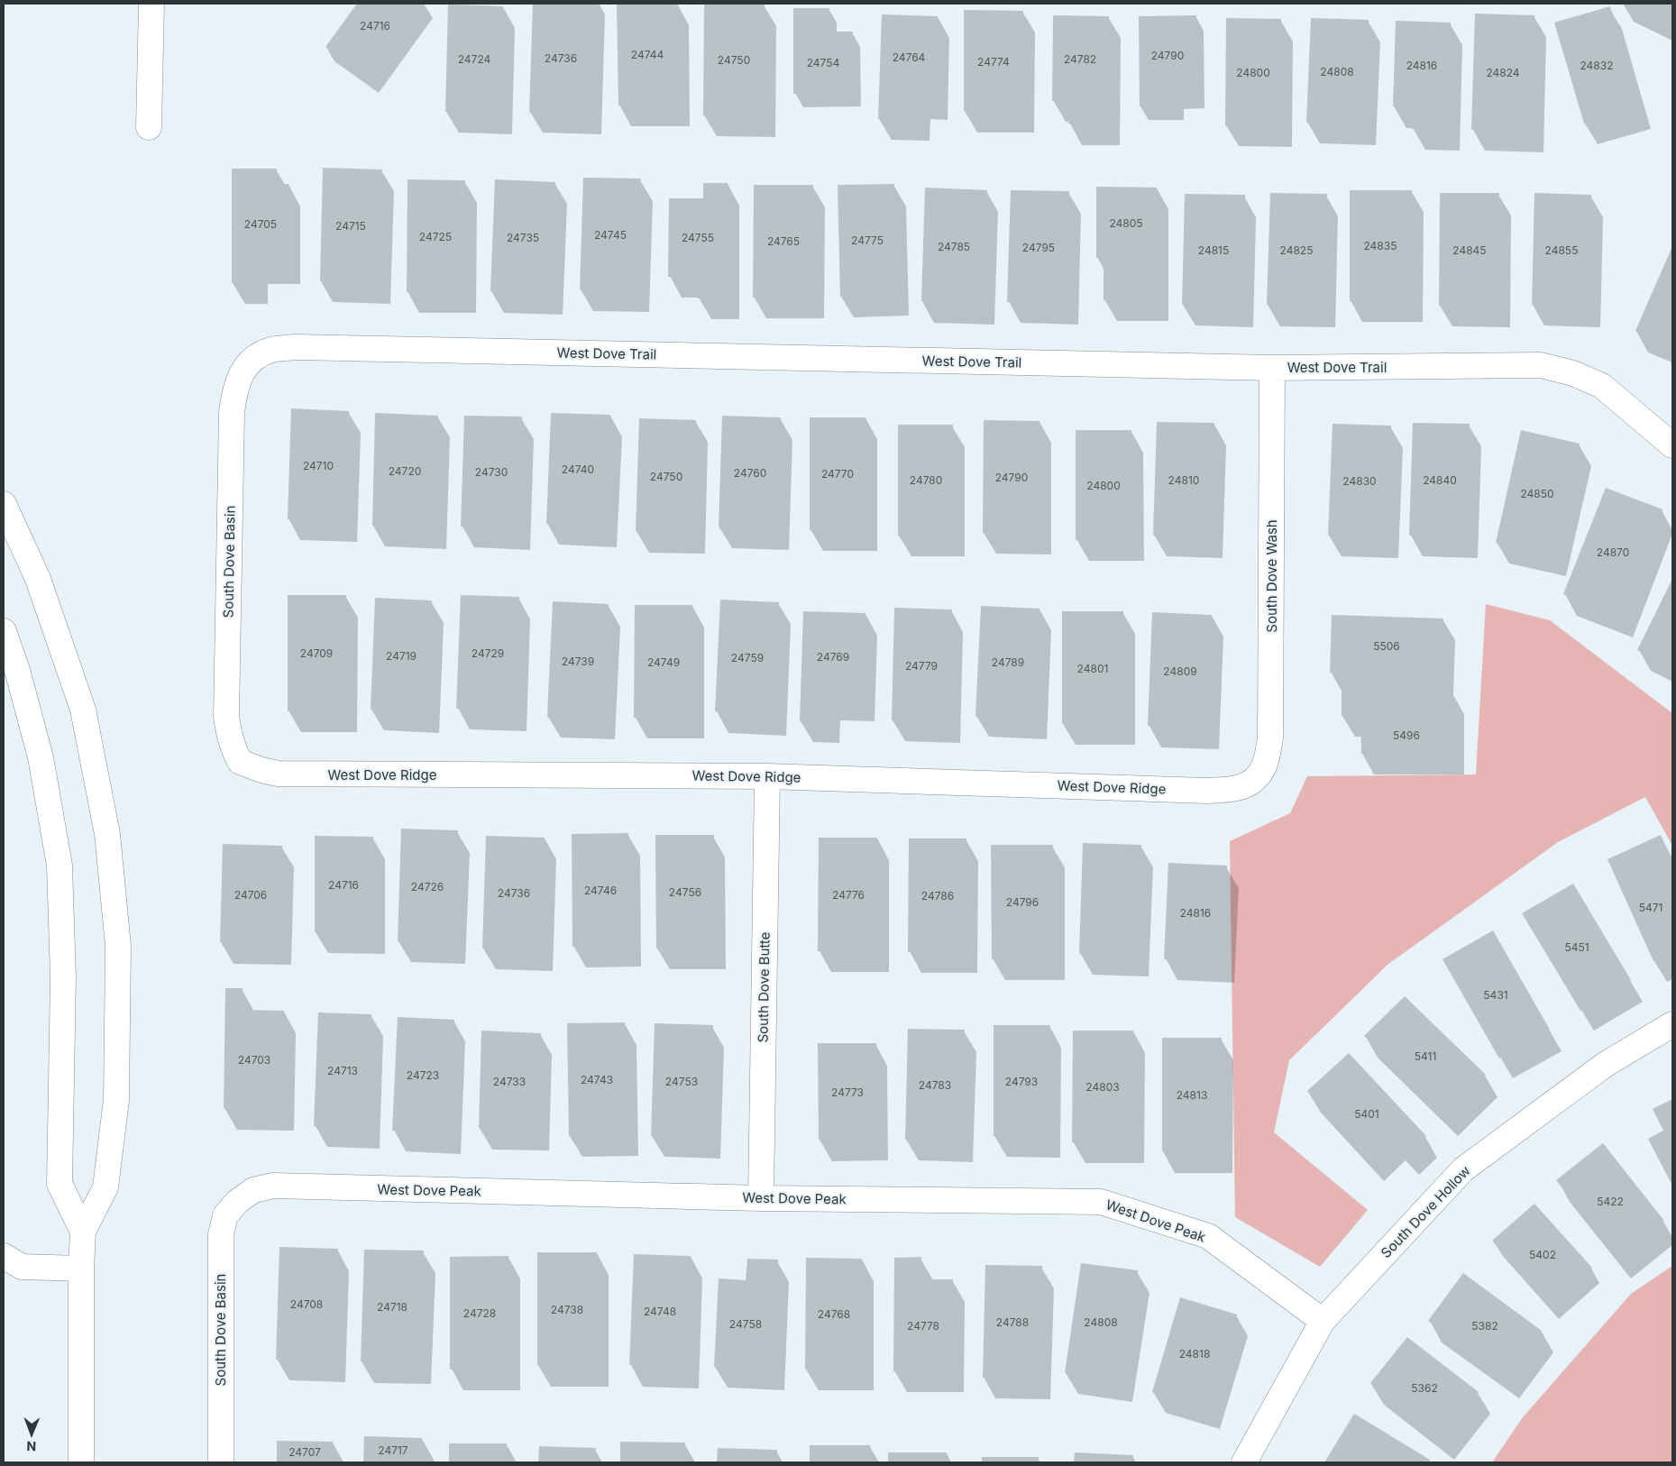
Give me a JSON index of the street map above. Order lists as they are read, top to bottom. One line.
{"streets":{"street":["West Dove Trail","South Dove Basin","South Dove Wash","West Dove Ridge","South Dove Butte","West Dove Peak","South Dove Hollow"]},"crossings":[["West Dove Trail","South Dove Basin"],["West Dove Trail","South Dove Wash"],["South Dove Basin","West Dove Ridge"],["South Dove Basin","West Dove Peak"],["South Dove Wash","West Dove Ridge"],["West Dove Ridge","South Dove Butte"],["South Dove Butte","West Dove Peak"],["West Dove Peak","South Dove Hollow"]],"house_numbers":["24716","24744","24790","24764","24736","24724","24782","24750","24774","24754","24816","24832","24808","24800","24824","24805","24705","24715","24745","24725","24735","24755","24775","24765","24835","24785","24795","24815","24825","24845","24855","24710","24740","24720","24730","24760","24770","24750","24790","24780","24810","24840","24830","24800","24850","24870","5506","24709","24729","24719","24769","24759","24739","24749","24789","24779","24801","24809","5496","24716","24726","24746","24756","24736","24706","24776","24786","24796","5471","24816","5451","5431","5411","24703","24713","24723","24743","24733","24753","24793","24783","24803","24773","24813","5401","5422","5402","24708","24718","24738","24748","24728","24768","24788","24808","24758","24778","5382","24818","5362","24717","24707"],"north":"bottom"}
